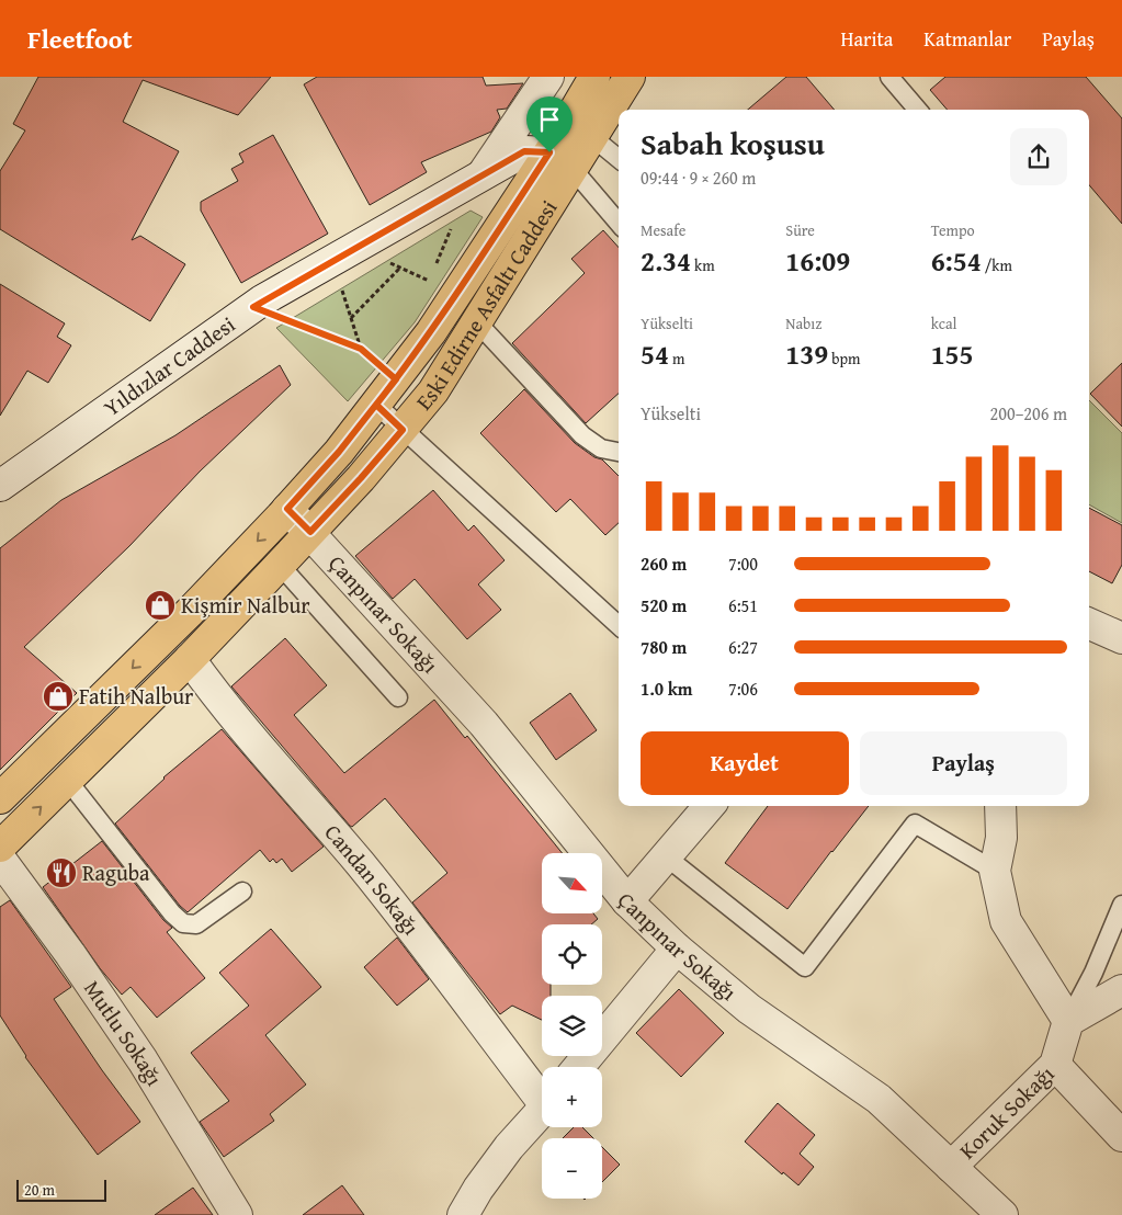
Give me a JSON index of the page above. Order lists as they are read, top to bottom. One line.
{"streets":{"main road":["Eski Edirne Asfaltı Caddesi"],"street":["Yıldızlar Caddesi","Çanpınar Sokağı","Candan Sokağı","Mutlu Sokağı","Koruk Sokağı"]},"crossings":[["Eski Edirne Asfaltı Caddesi","Yıldızlar Caddesi"],["Eski Edirne Asfaltı Caddesi","Çanpınar Sokağı"],["Eski Edirne Asfaltı Caddesi","Candan Sokağı"],["Çanpınar Sokağı","Koruk Sokağı"]],"places":{"shop":["Kişmir Nalbur","Fatih Nalbur"],"restaurant":["Raguba"]},"scale_bar":"20 m","north":"bottom right","page":{"header":"Fleetfoot","nav":["Harita","Katmanlar","Paylaş"],"heading":["Sabah koşusu","09:44 · 9 × 260 m"],"stats":[["Mesafe","2.34 km"],["Süre","16:09"],["Tempo","6:54 /km"],["Yükselti","54 m"],["Nabız","139 bpm"],["kcal","155"]],"chart":["Yükselti","200–206 m"],"list":[{"name":"260 m","note":"7:00"},{"name":"520 m","note":"6:51"},{"name":"780 m","note":"6:27"},{"name":"1.0 km","note":"7:06"}],"buttons":["Kaydet","Paylaş"],"map_buttons":["+","−"],"scale":"20 m"}}
